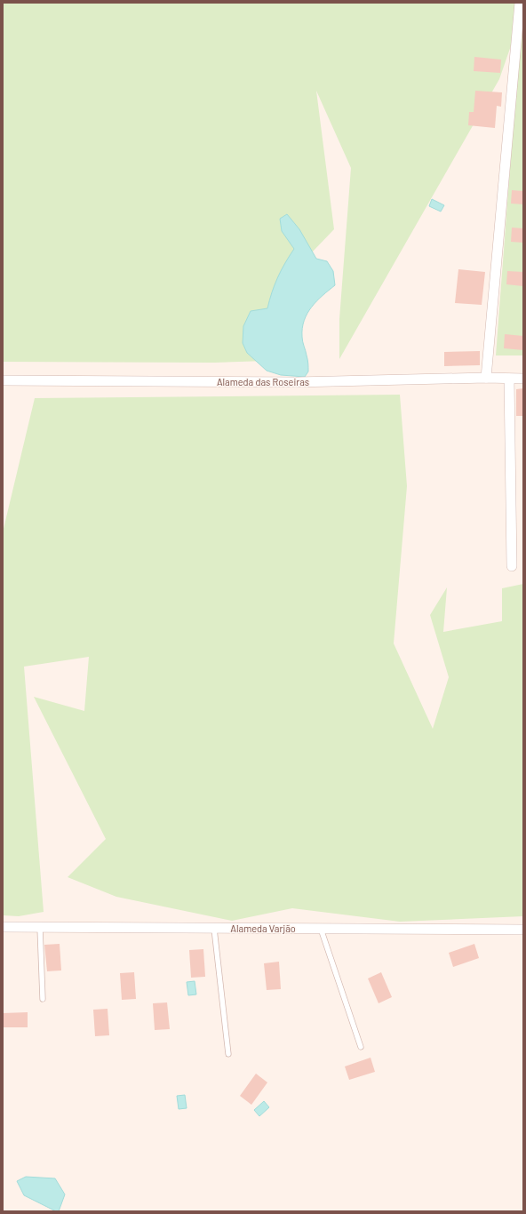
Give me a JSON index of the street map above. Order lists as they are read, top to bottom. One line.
{"streets":{"street":["Alameda das Roseiras","Alameda Varjão"]}}
